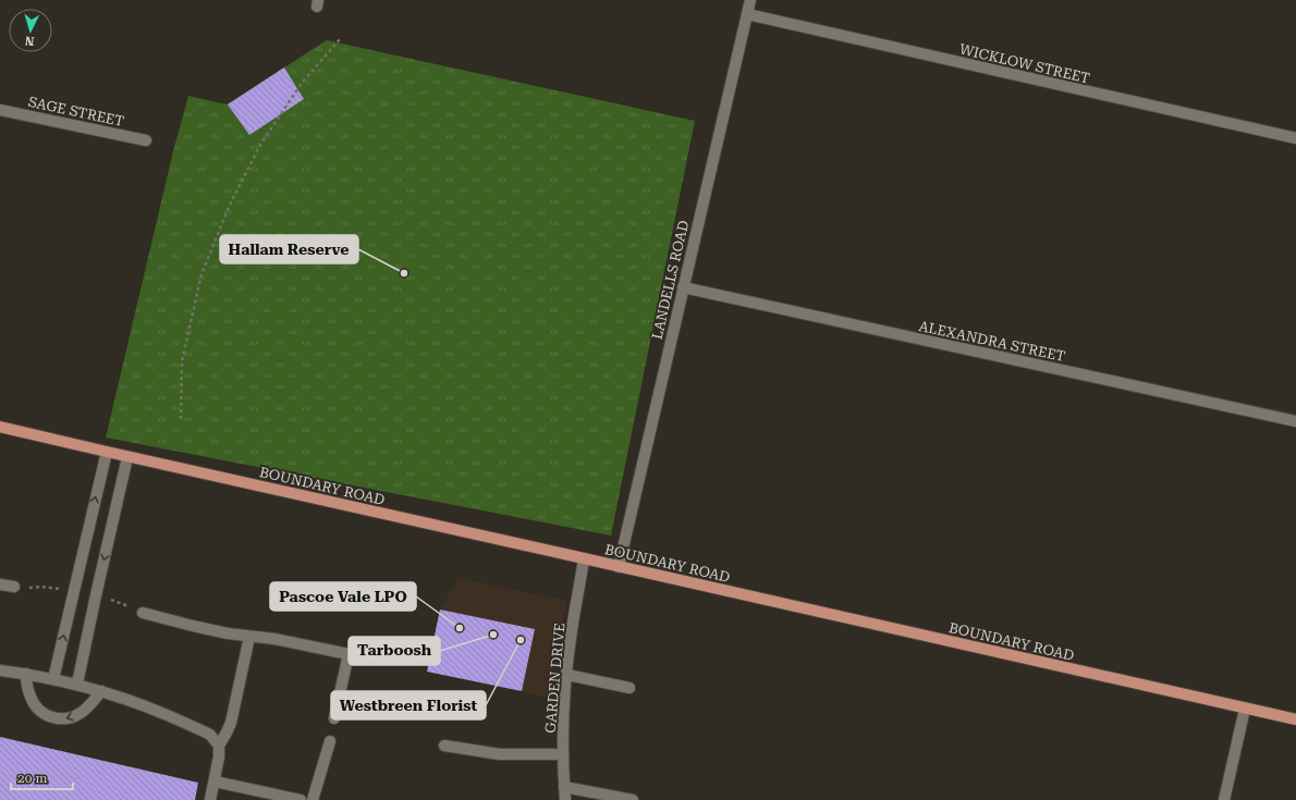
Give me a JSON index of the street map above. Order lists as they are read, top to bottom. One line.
{"streets":{"main road":["BOUNDARY ROAD"],"street":["WICKLOW STREET","SAGE STREET","LANDELLS ROAD","ALEXANDRA STREET","GARDEN DRIVE"]},"crossings":[["WICKLOW STREET","LANDELLS ROAD"],["LANDELLS ROAD","ALEXANDRA STREET"],["LANDELLS ROAD","BOUNDARY ROAD"],["BOUNDARY ROAD","GARDEN DRIVE"]],"places":["Hallam Reserve","Pascoe Vale LPO","Tarboosh","Westbreen Florist"],"scale_bar":"20 m","north":"bottom"}
